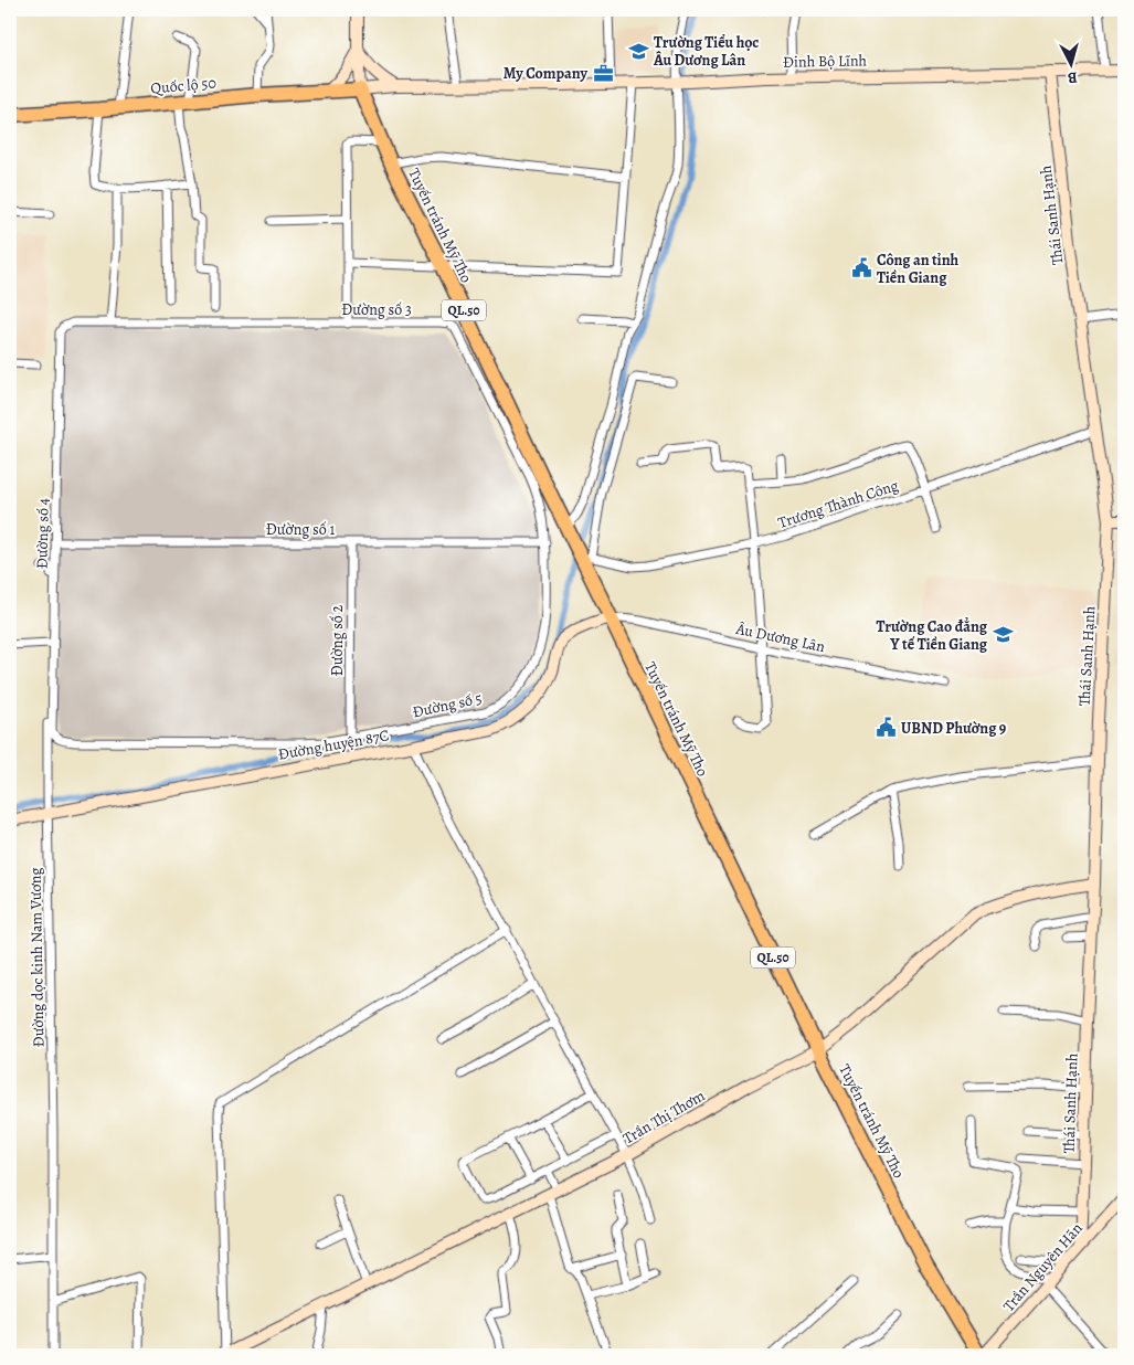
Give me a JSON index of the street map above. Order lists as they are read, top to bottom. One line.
{"streets":{"highway":["Quốc lộ 50","Tuyến tránh Mỹ Tho","QL.50"],"street":["Đinh Bộ Lĩnh","Thái Sanh Hạnh","Đường số 3","Trương Thành Công","Đường số 1","Đường số 4","Âu Dương Lân","Đường số 2","Đường số 5","Đường huyện 87C","Đường dọc kinh Nam Vương","Trần Thị Thơm","Trần Nguyên Hãn"]},"crossings":[["Đinh Bộ Lĩnh","Quốc lộ 50"],["Đinh Bộ Lĩnh","Thái Sanh Hạnh"],["Đinh Bộ Lĩnh","Tuyến tránh Mỹ Tho"],["Quốc lộ 50","Tuyến tránh Mỹ Tho"],["Thái Sanh Hạnh","Trương Thành Công"],["Thái Sanh Hạnh","Trần Thị Thơm"],["Thái Sanh Hạnh","Trần Nguyên Hãn"],["Tuyến tránh Mỹ Tho","Đường số 3"],["Tuyến tránh Mỹ Tho","Trương Thành Công"],["Tuyến tránh Mỹ Tho","Âu Dương Lân"],["Tuyến tránh Mỹ Tho","Đường huyện 87C"],["Tuyến tránh Mỹ Tho","Trần Thị Thơm"],["Đường số 3","Đường số 4"],["Đường số 1","Đường số 4"],["Đường số 1","Đường số 2"],["Đường số 1","Đường số 5"],["Đường số 4","Đường số 5"],["Âu Dương Lân","Đường huyện 87C"],["Đường số 2","Đường số 5"],["Đường huyện 87C","Đường dọc kinh Nam Vương"]],"places":{"school or university":["Trường Tiểu học Âu Dương Lân","Trường Cao đẳng Y tế Tiền Giang"],"office":["My Company"],"public building":["Công an tỉnh Tiền Giang","UBND Phường 9"]},"north":"bottom"}
